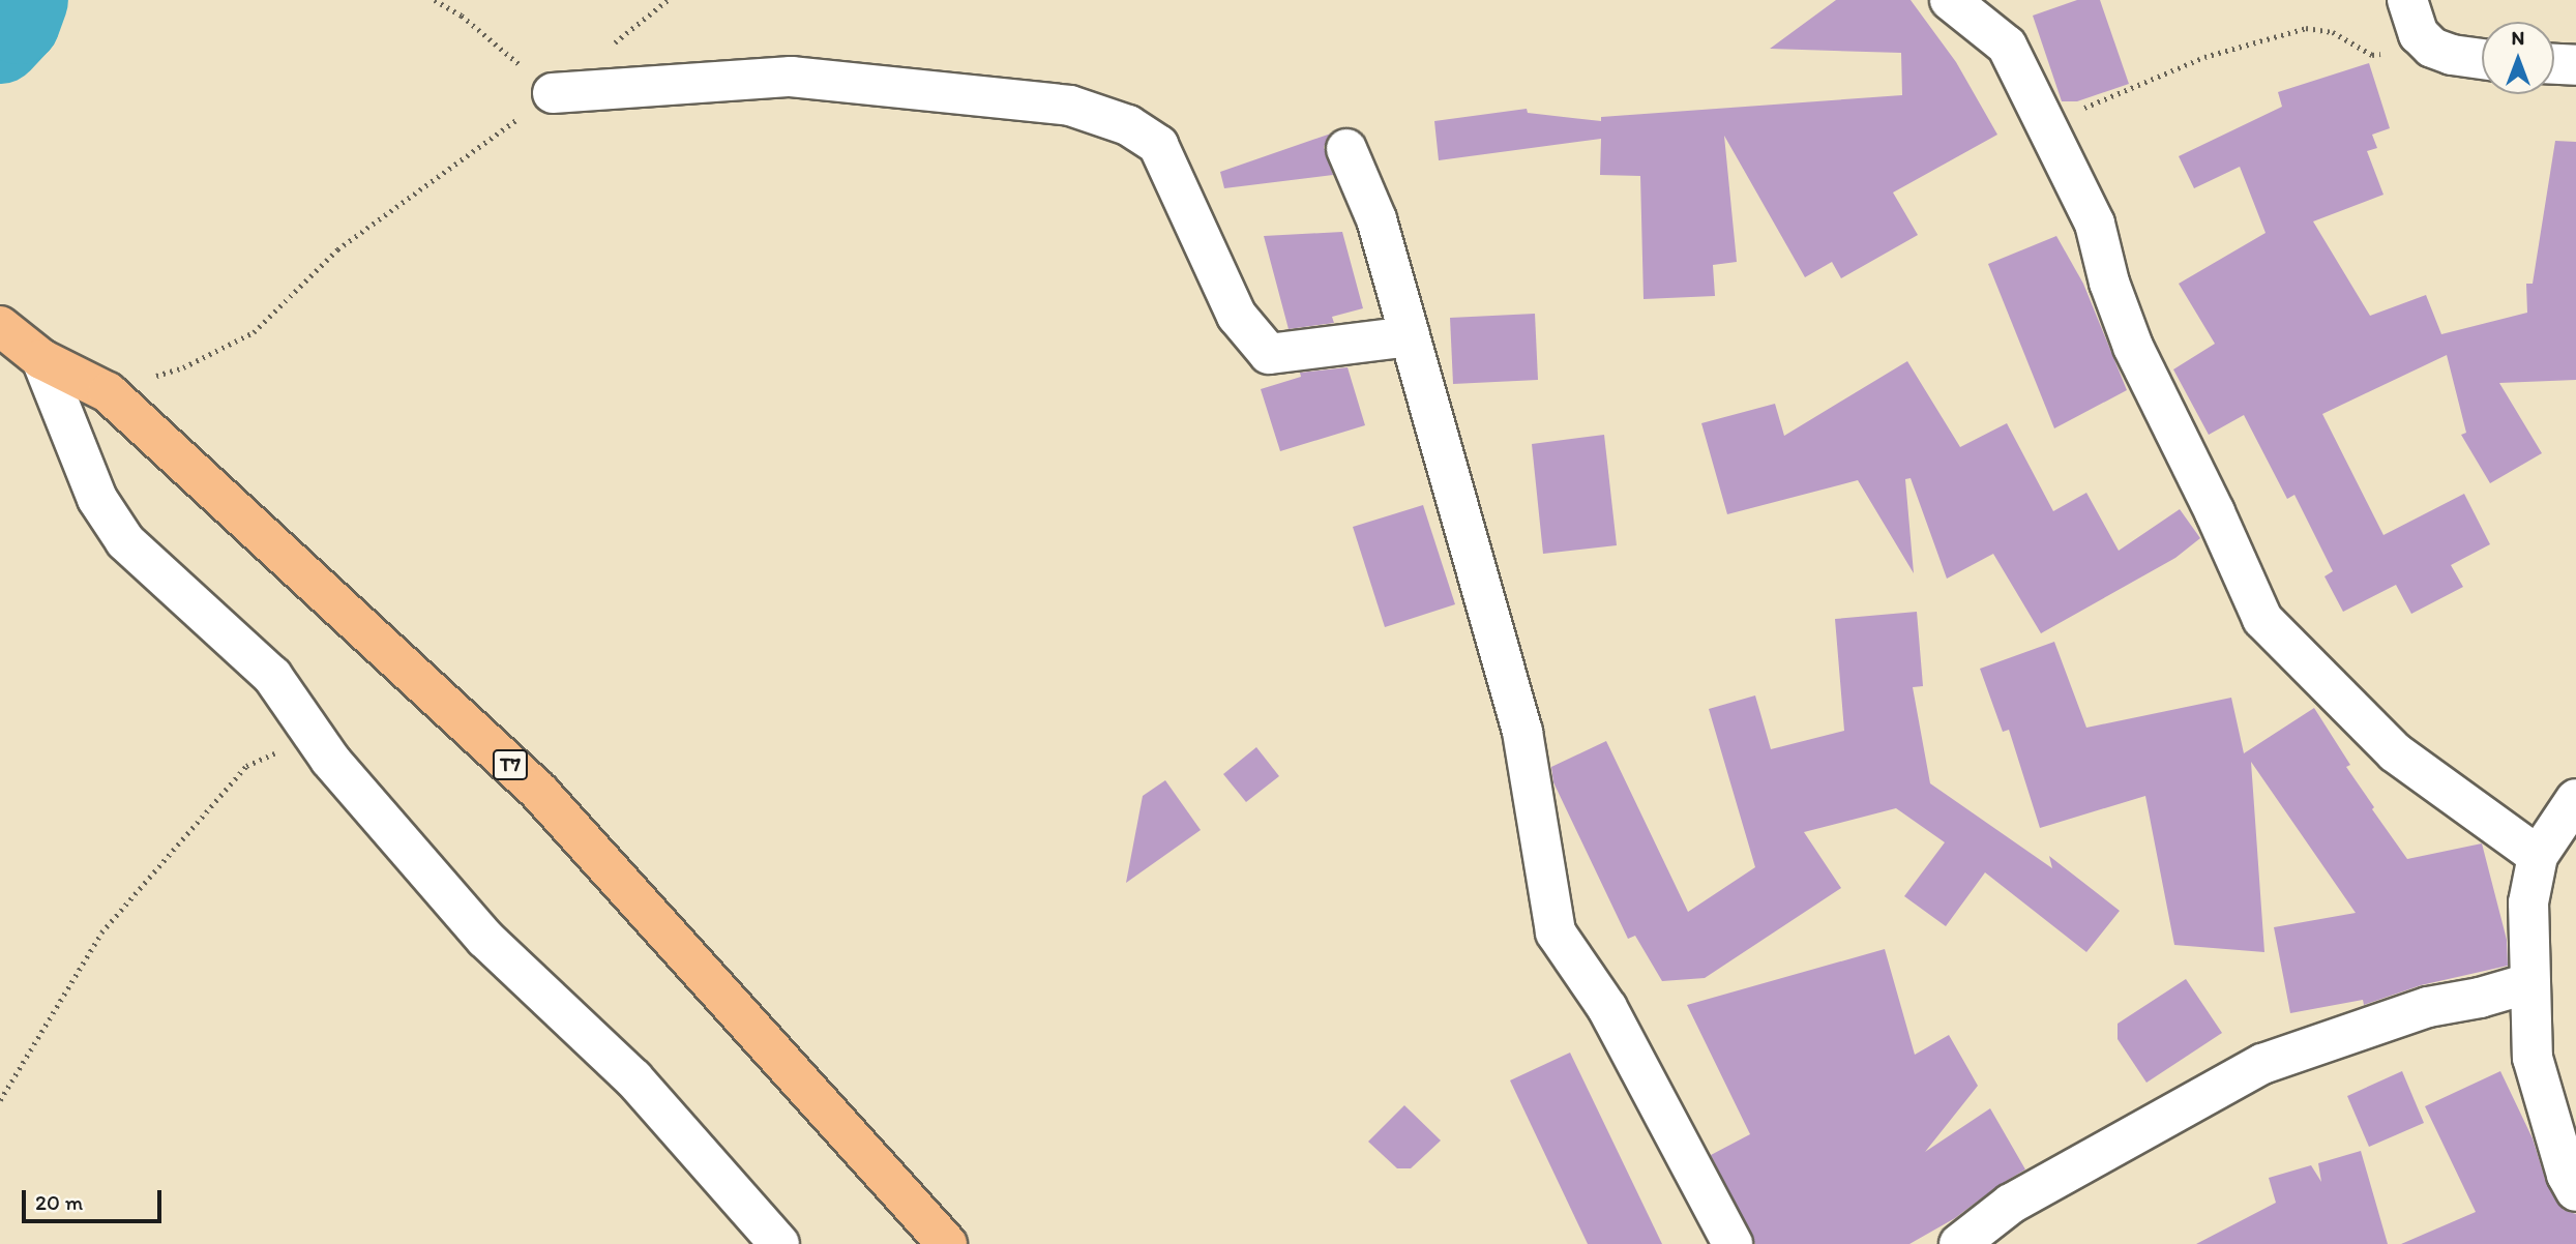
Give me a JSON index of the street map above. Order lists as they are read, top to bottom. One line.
{"streets":{"highway":["T7"]},"scale_bar":"20 m","north":"top"}
